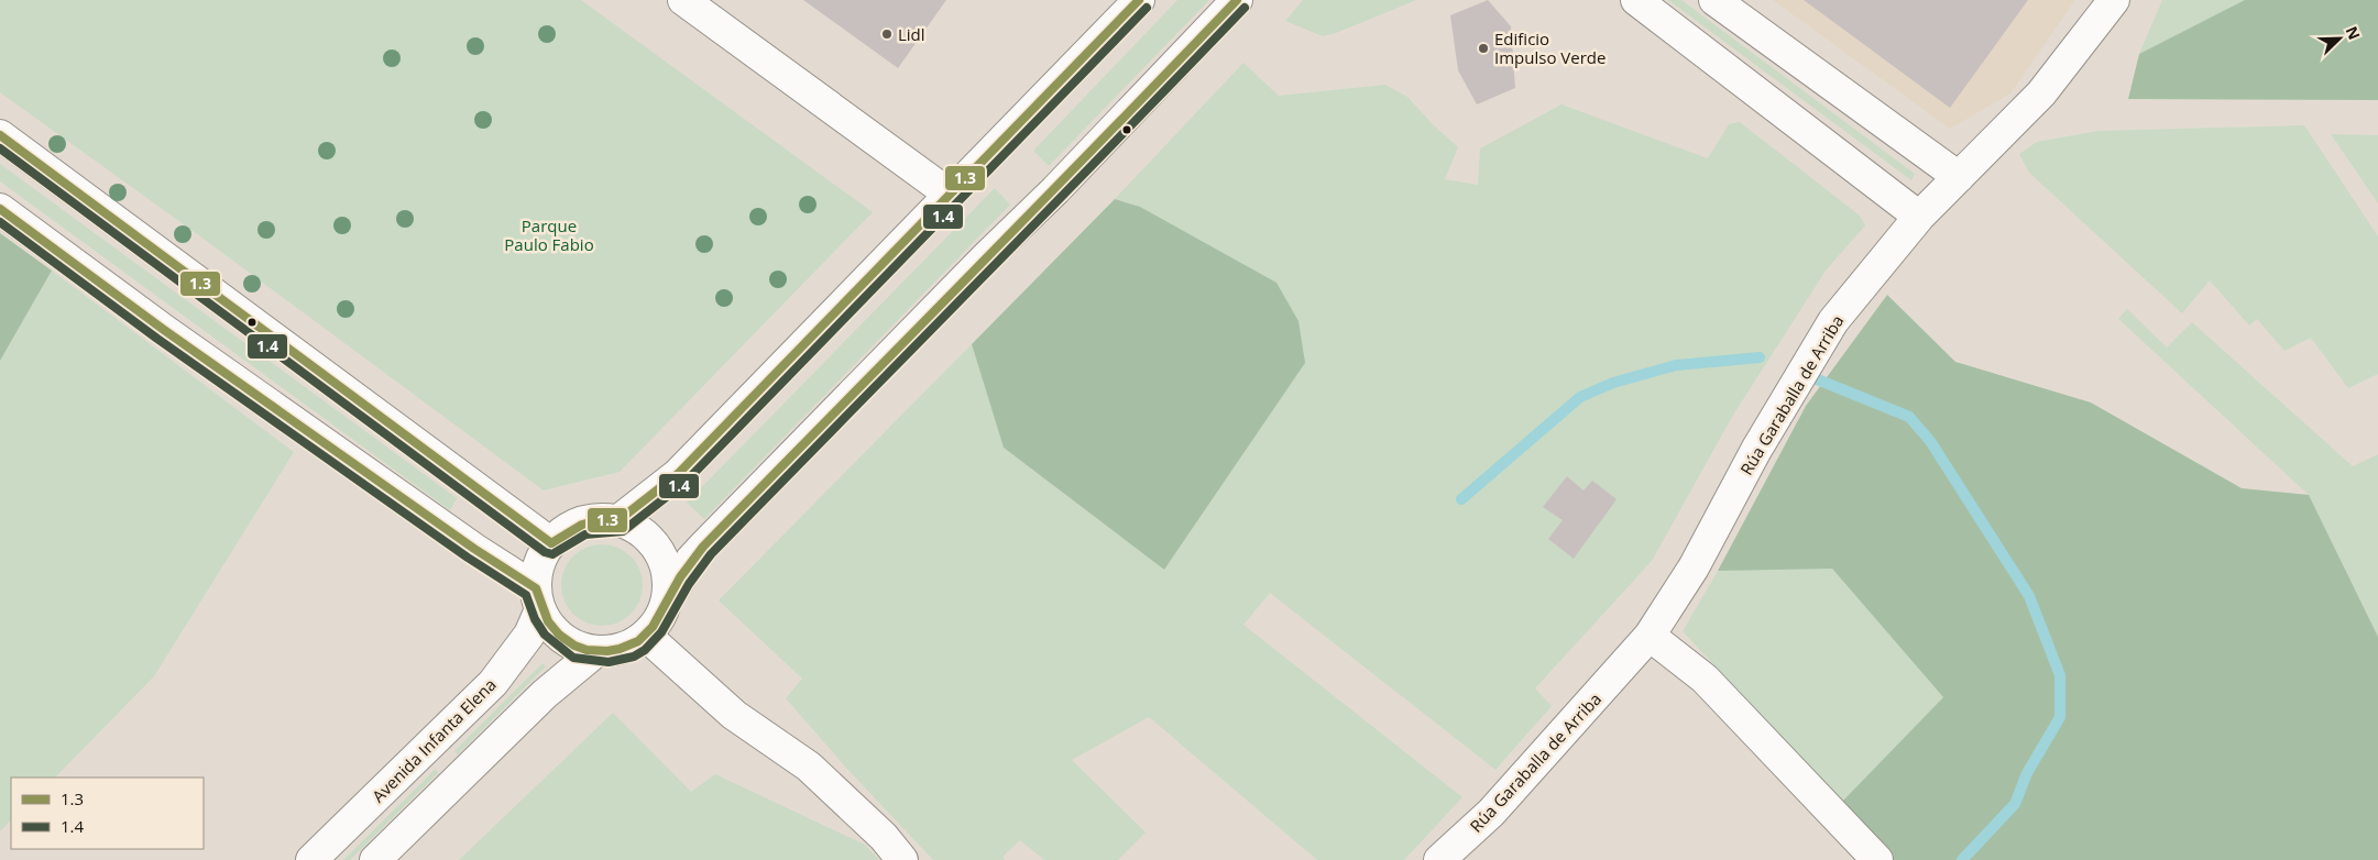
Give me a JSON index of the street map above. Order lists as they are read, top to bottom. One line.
{"streets":{"street":["Rúa Garaballa de Arriba","Avenida Infanta Elena"]},"parks":["Parque Paulo Fabio"],"places":["Lidl","Edificio Impulso Verde"],"lines":["transit line 1.3","transit line 1.4"],"legend":["1.3","1.4"],"north":"top right"}
